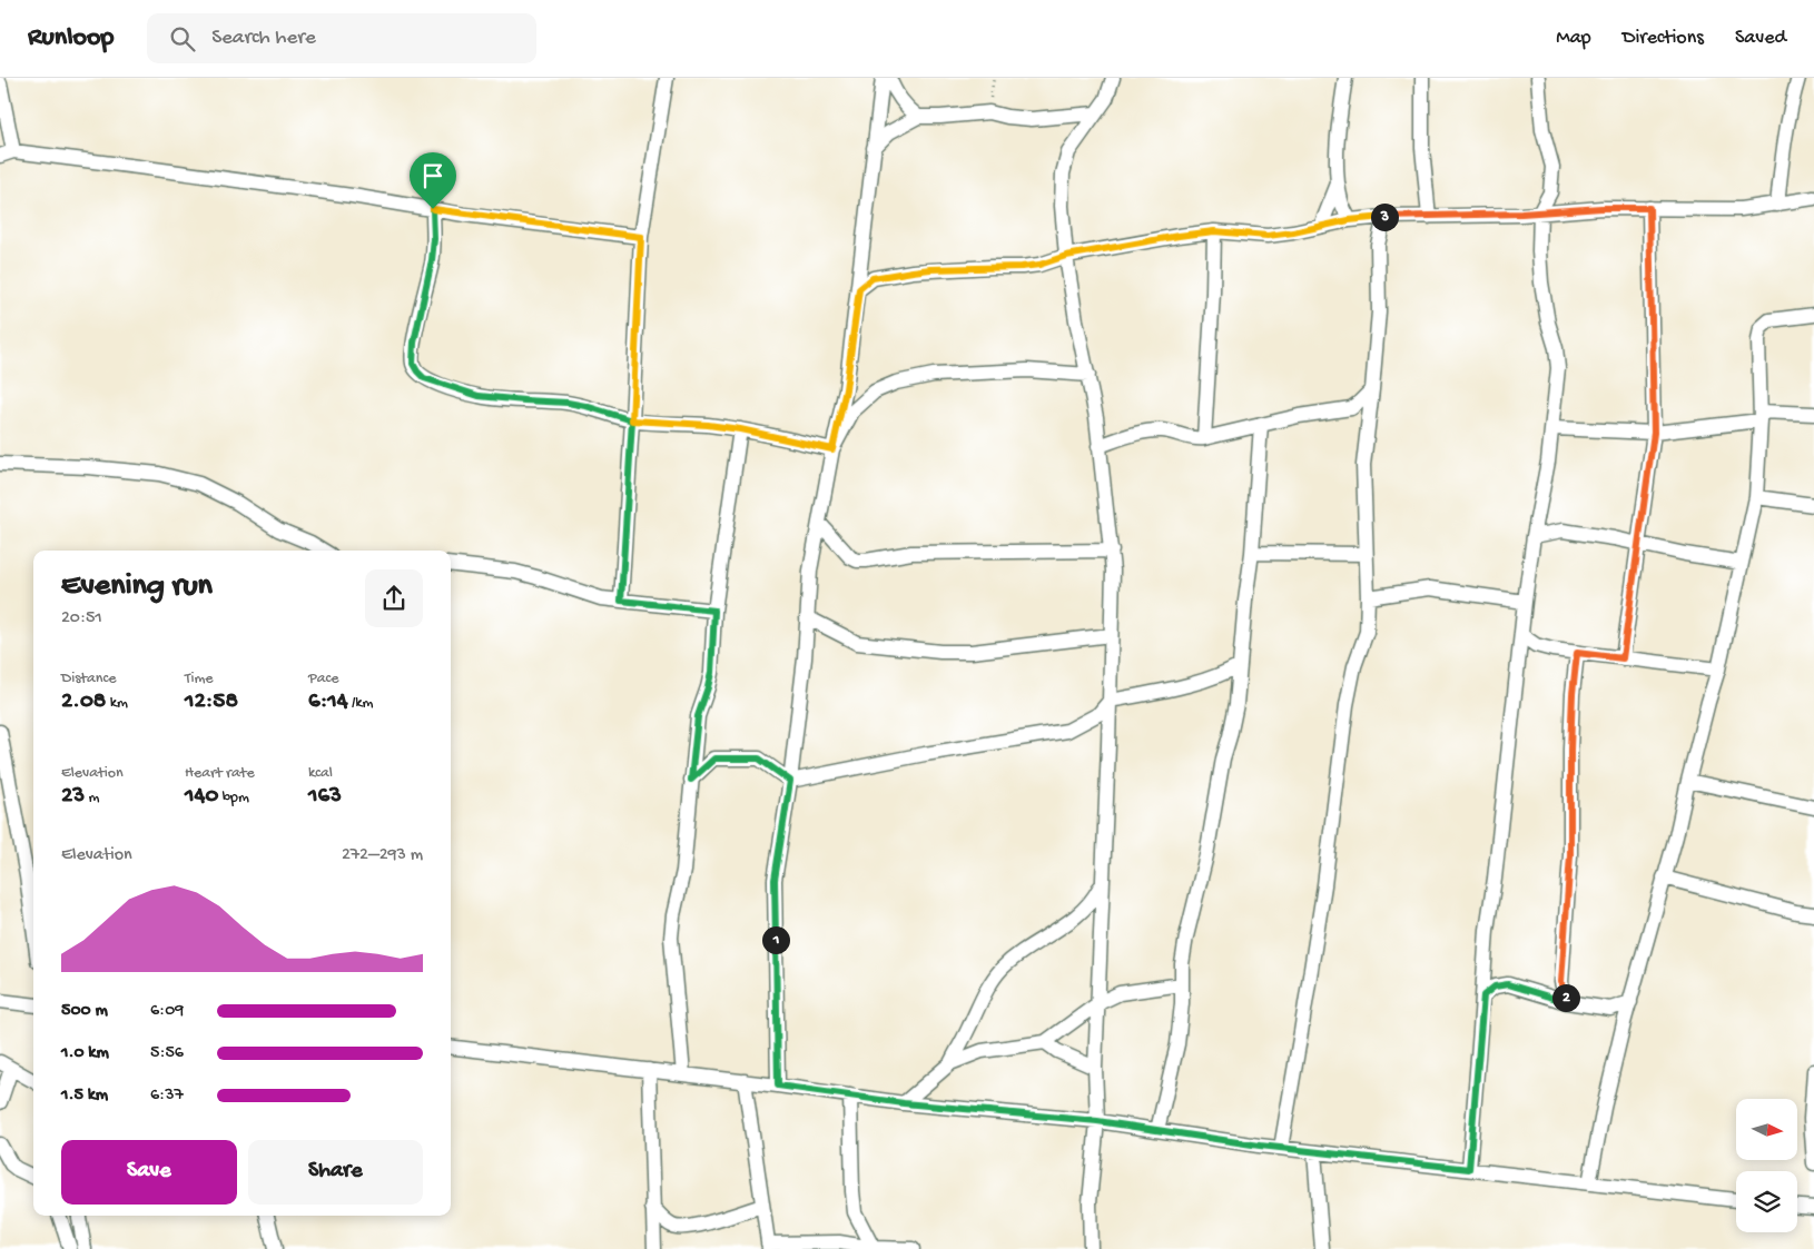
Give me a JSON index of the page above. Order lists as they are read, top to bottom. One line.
{"north":"right","page":{"header":"Runloop","search":"Search here","nav":["Map","Directions","Saved"],"pins":["3","1","2"],"heading":["Evening run","20:51"],"stats":[["Distance","2.08 km"],["Time","12:58"],["Pace","6:14 /km"],["Elevation","23 m"],["Heart rate","140 bpm"],["kcal","163"]],"chart":["Elevation","272–293 m"],"list":[{"name":"500 m","note":"6:09"},{"name":"1.0 km","note":"5:56"},{"name":"1.5 km","note":"6:37"}],"buttons":["Save","Share"]}}
